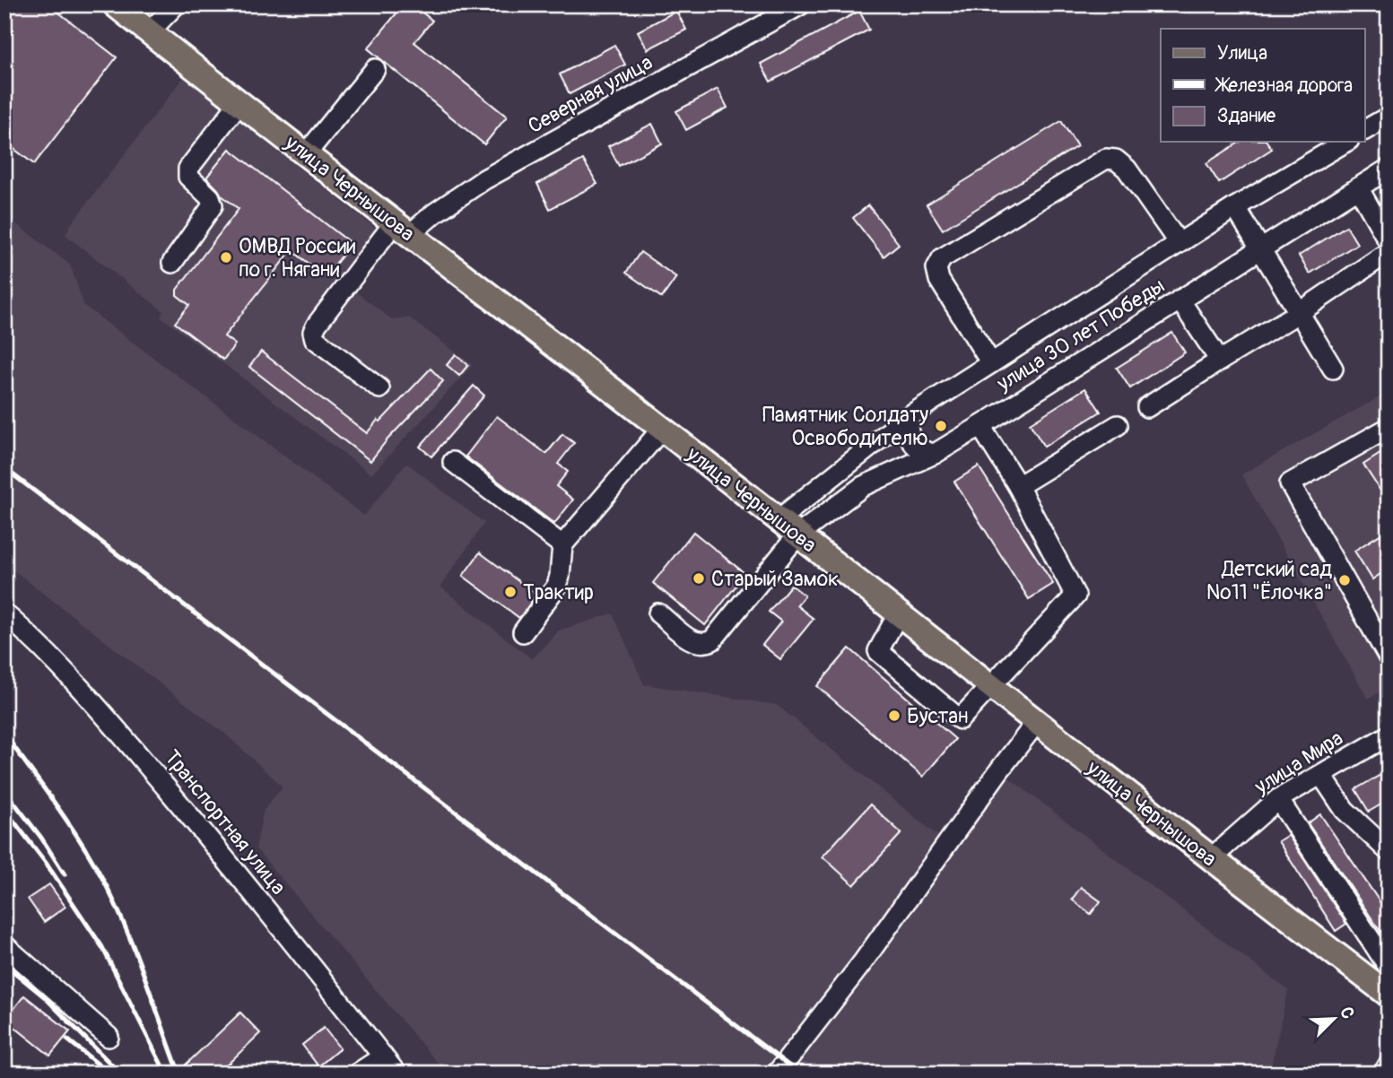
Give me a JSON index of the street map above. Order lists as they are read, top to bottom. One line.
{"streets":{"main road":["улица Чернышова"],"street":["Северная улица","улица 30 лет Победы","улица Мира","Транспортная улица"]},"crossings":[["Северная улица","улица Чернышова"],["улица Чернышова","улица 30 лет Победы"],["улица Чернышова","улица Мира"]],"places":["ОМВД России по г. Нягани","Памятник Солдату Освободителю","Старый Замок","Детский сад №11 \"Ёлочка\"","Трактир","Бустан"],"legend":["Улица","Железная дорога","Здание"],"north":"top right"}
